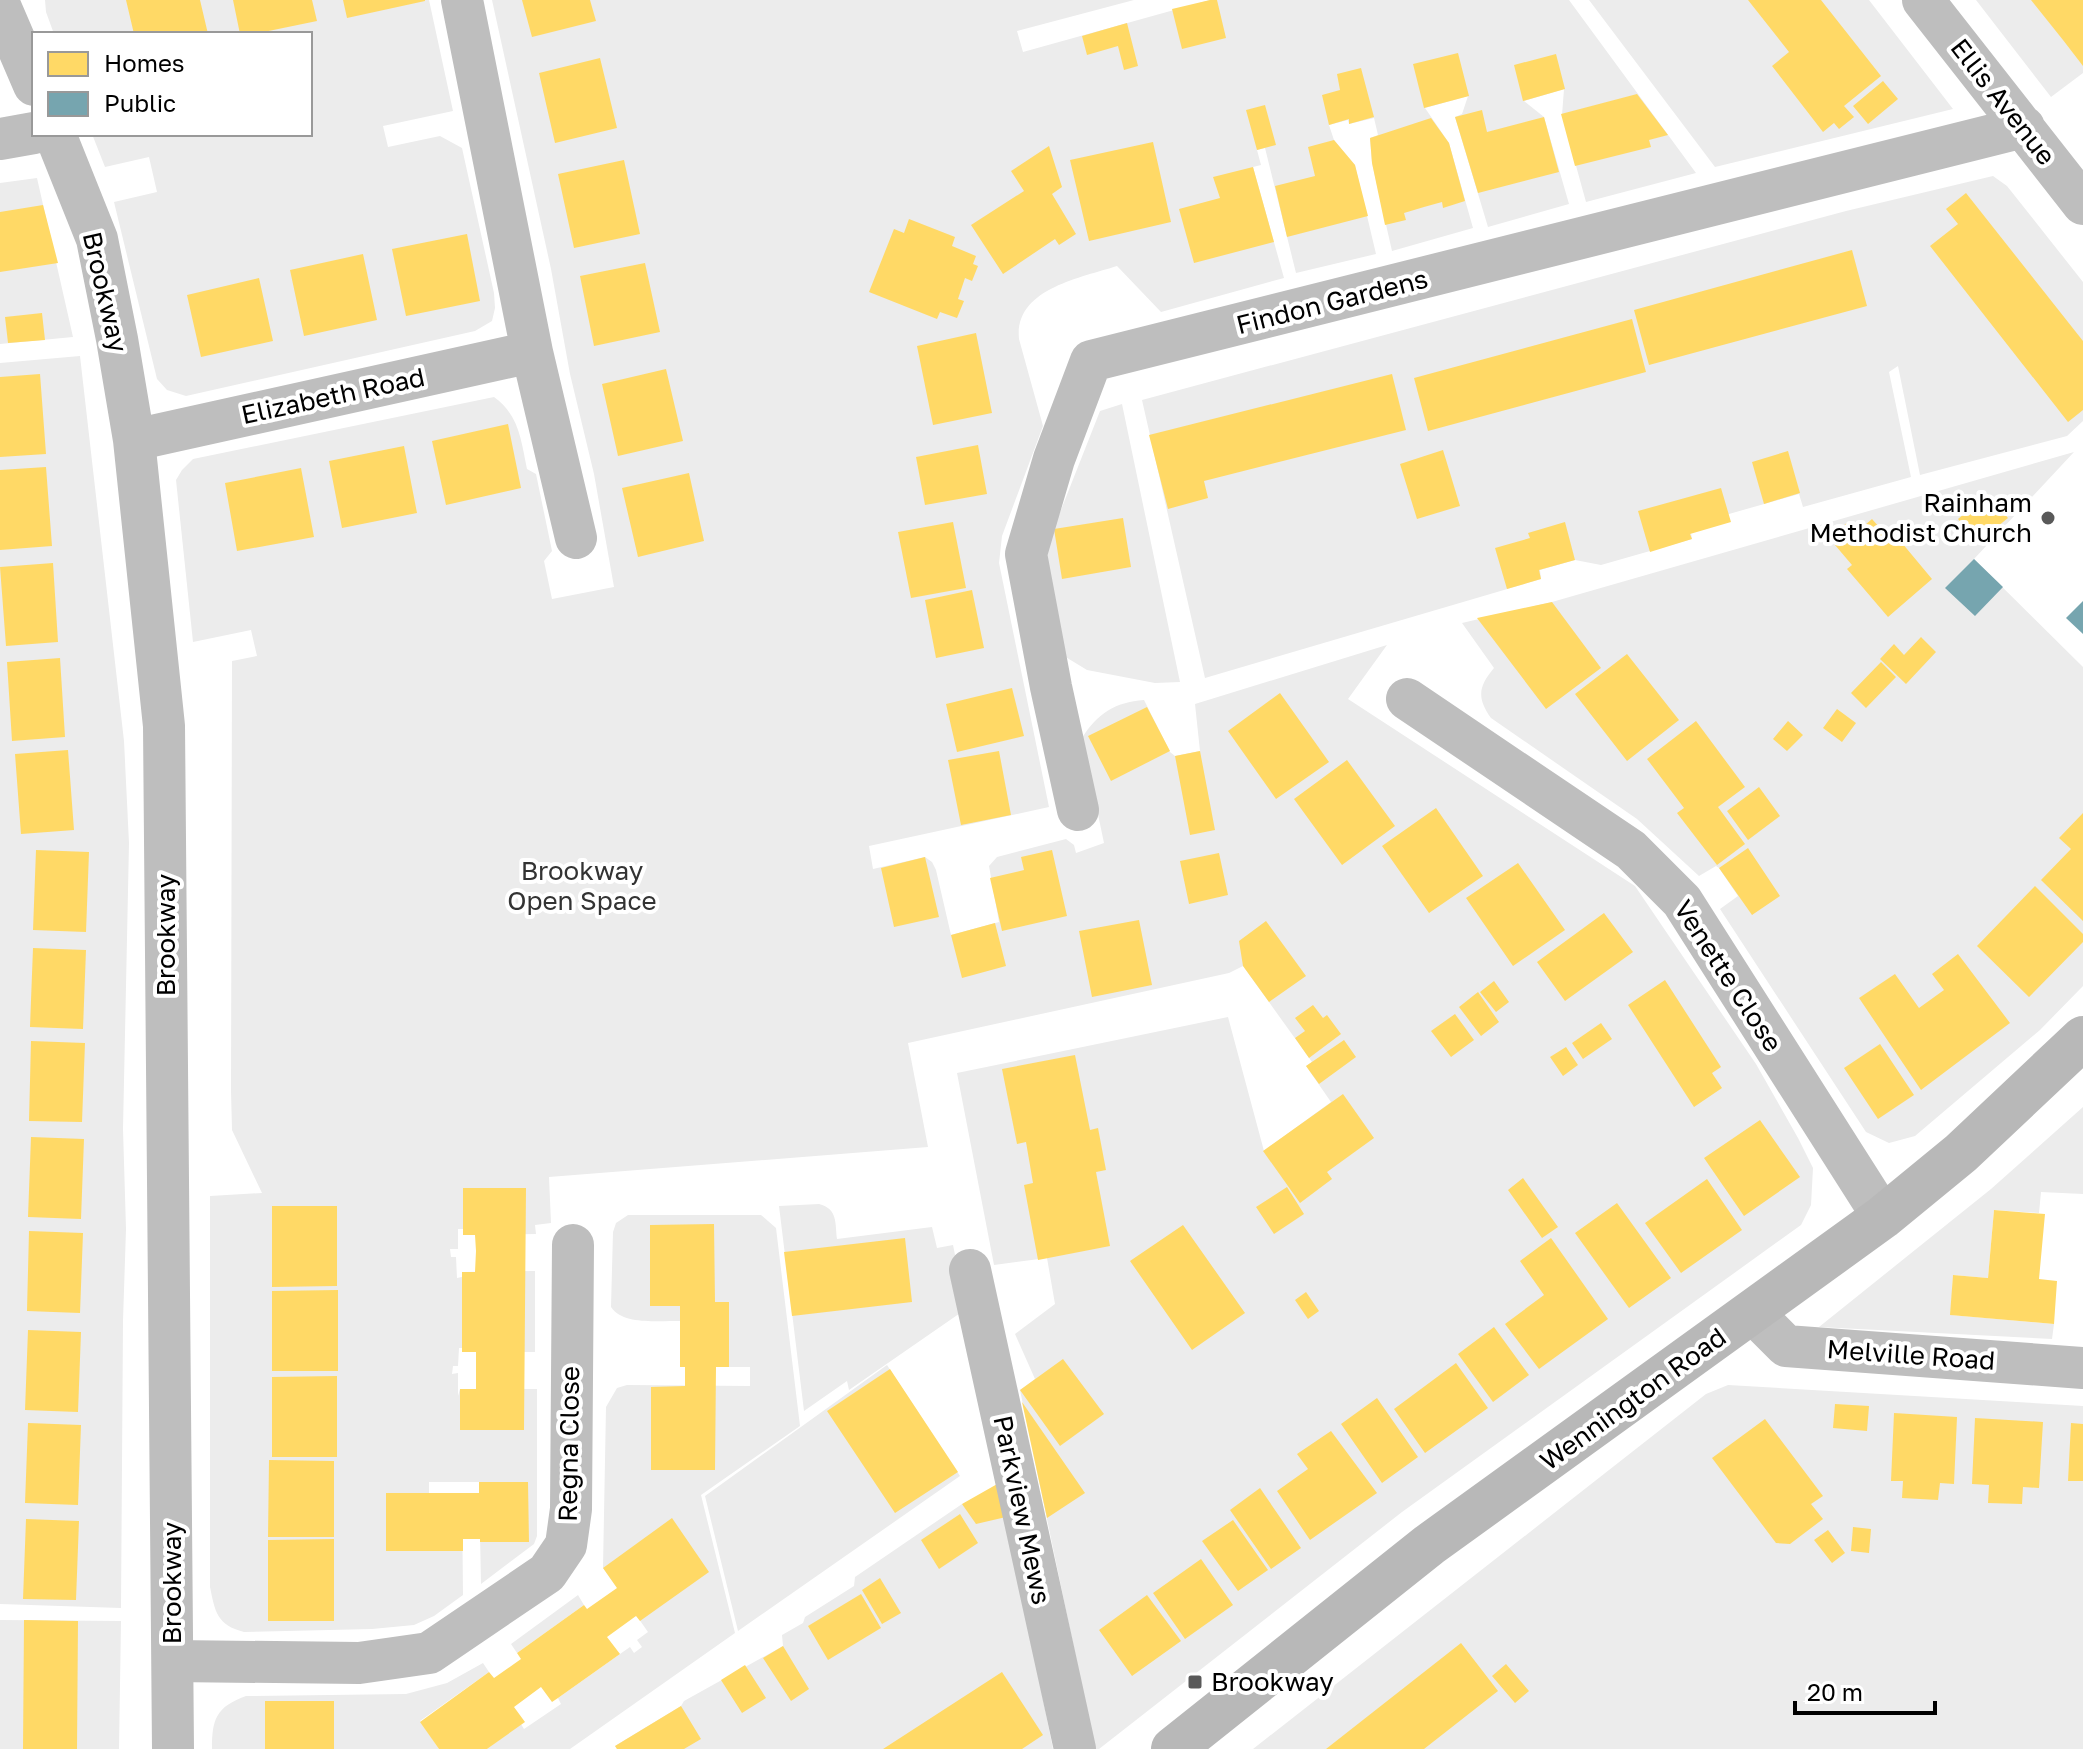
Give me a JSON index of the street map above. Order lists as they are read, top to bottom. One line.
{"streets":{"main road":["Wennington Road"],"street":["Ellis Avenue","Brookway","Findon Gardens","Elizabeth Road","Venette Close","Melville Road","Regna Close","Parkview Mews"]},"crossings":[["Ellis Avenue","Findon Gardens"],["Brookway","Elizabeth Road"],["Brookway","Regna Close"],["Venette Close","Wennington Road"],["Melville Road","Wennington Road"]],"parks":["Brookway Open Space"],"places":{"other":["Rainham Methodist Church"],"transit":["Brookway"]},"legend":["Homes","Public"],"scale_bar":"20 m"}
